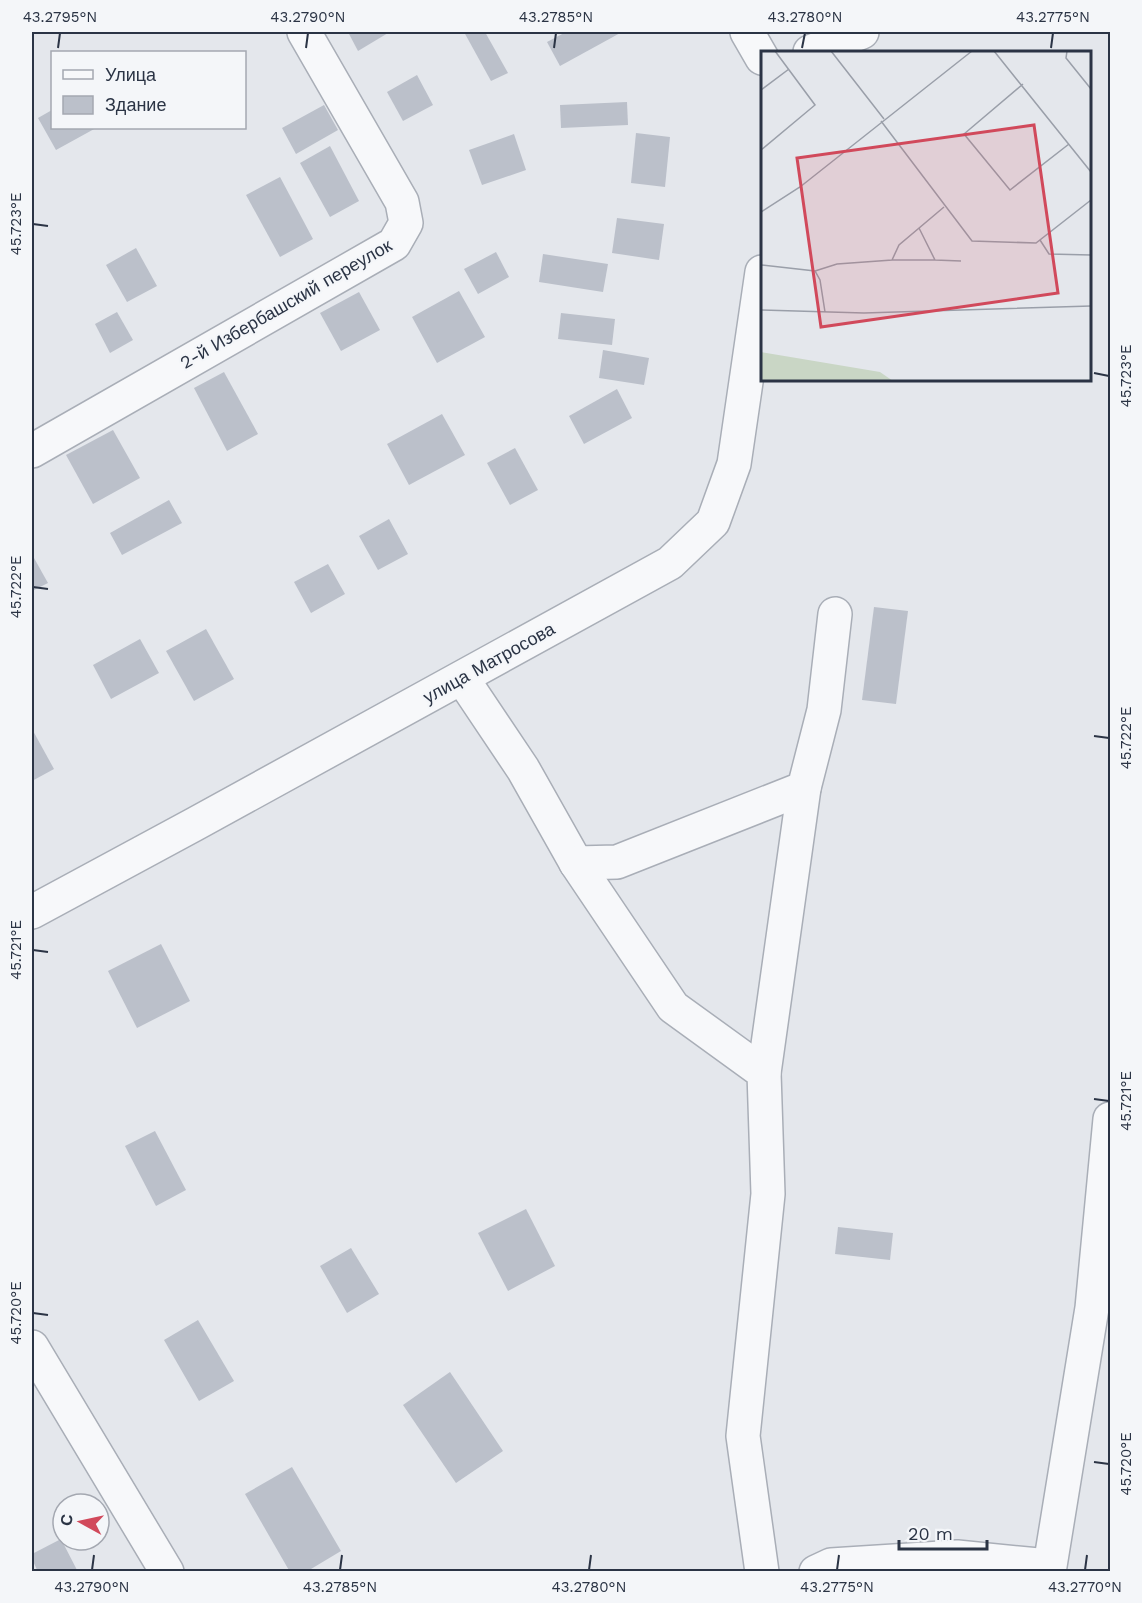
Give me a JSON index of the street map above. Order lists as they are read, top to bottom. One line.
{"streets":{"street":["2-й Избербашский переулок","улица Матросова"]},"legend":["Улица","Здание"],"scale_bar":"20 m","north":"left","coordinates":["43.2795°N","43.2790°N","43.2785°N","43.2780°N","43.2775°N","45.723°E","45.722°E","45.721°E","45.720°E","43.2770°N"]}
